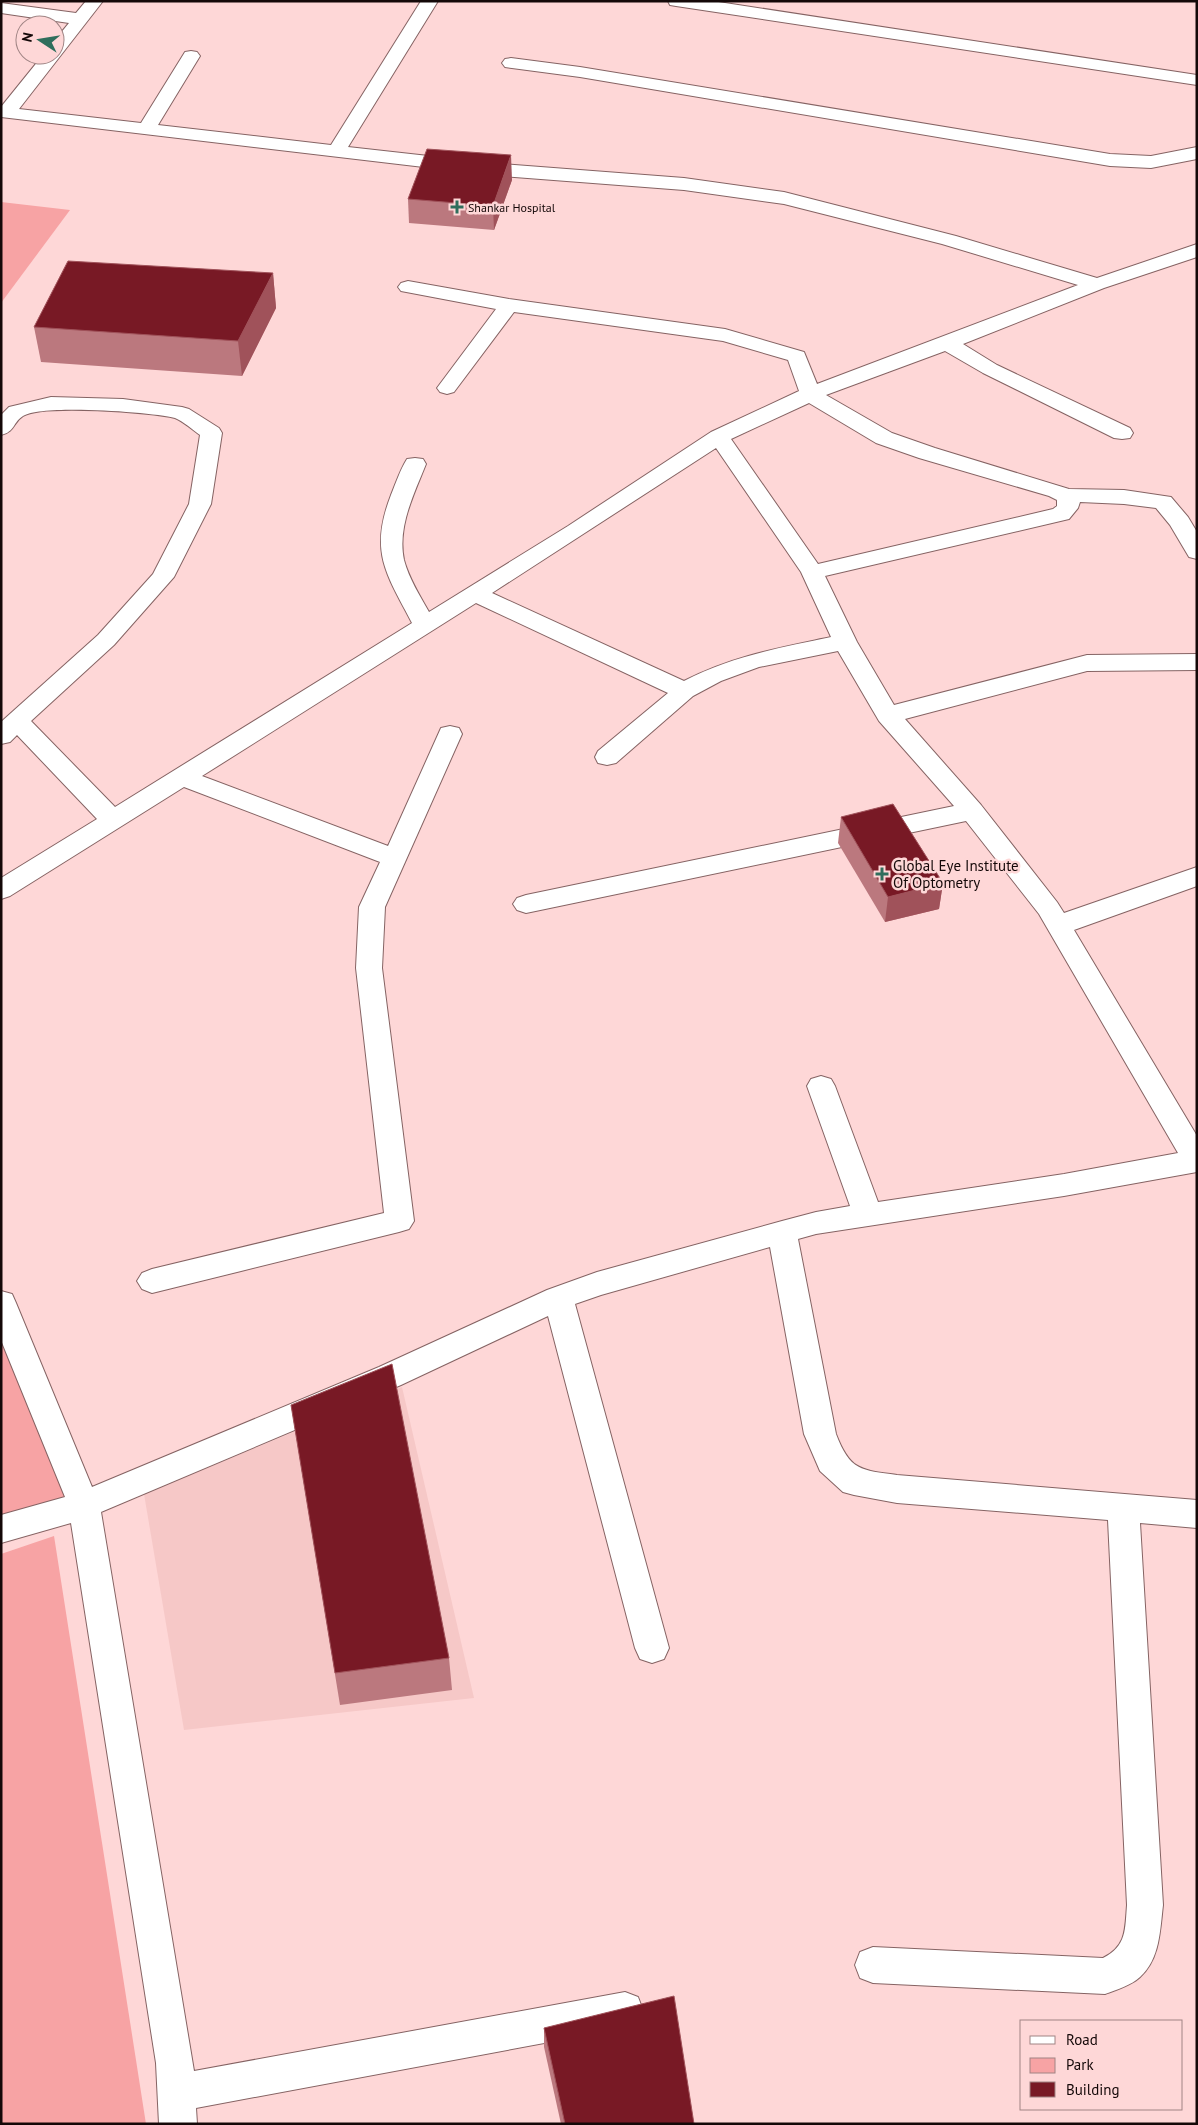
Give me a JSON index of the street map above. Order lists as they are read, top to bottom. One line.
{"places":{"health":["Shankar Hospital","Global Eye Institute Of Optometry"]},"legend":["Road","Park","Building"],"north":"left"}
